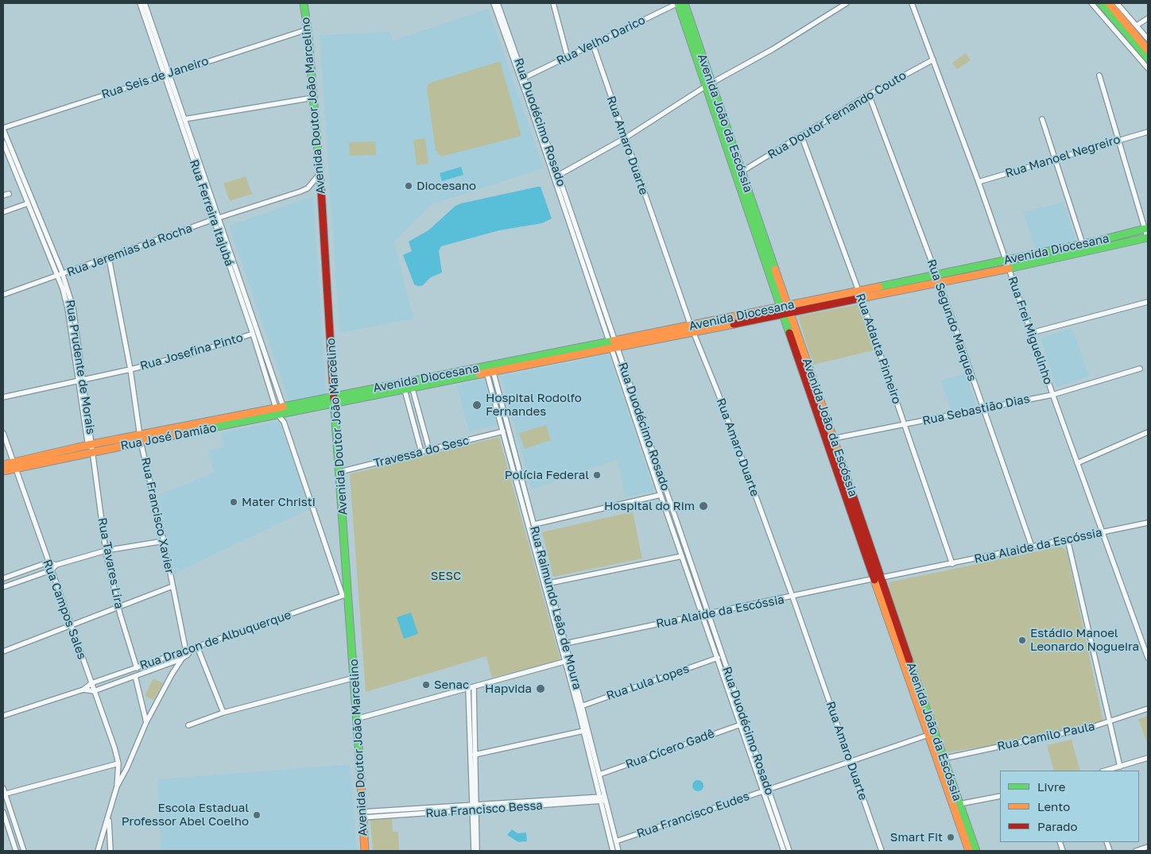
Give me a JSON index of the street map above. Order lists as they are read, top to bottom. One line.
{"streets":{"street":["Rua Velho Darico","Rua Seis de Janeiro","Avenida Doutor João Marcelino","Rua Doutor Fernando Couto","Rua Duodécimo Rosado","Avenida João da Escóssia","Rua Amaro Duarte","Rua Manoel Negreiro","Rua Ferreira Itajubá","Avenida Diocesana","Rua Jeremias da Rocha","Rua Segundo Marques","Rua Frei Miguelinho","Rua Adauta Pinheiro","Rua Josefina Pinto","Rua Prudente de Morais","Rua Sebastião Dias","Rua José Damião","Travessa do Sesc","Rua Francisco Xavier","Rua Alaide da Escóssia","Rua Tavares Lira","Rua Raimundo Leão de Moura","Rua Campos Sales","Rua Dracon de Albuquerque","Rua Lula Lopes","Rua Camilo Paula","Rua Cícero Gadê","Rua Francisco Bessa","Rua Francisco Eudes"]},"crossings":[["Rua Velho Darico","Rua Duodécimo Rosado"],["Rua Velho Darico","Avenida João da Escóssia"],["Rua Velho Darico","Rua Amaro Duarte"],["Rua Seis de Janeiro","Avenida Doutor João Marcelino"],["Rua Seis de Janeiro","Rua Ferreira Itajubá"],["Rua Seis de Janeiro","Rua Prudente de Morais"],["Avenida Doutor João Marcelino","Rua Ferreira Itajubá"],["Avenida Doutor João Marcelino","Avenida Diocesana"],["Avenida Doutor João Marcelino","Rua Jeremias da Rocha"],["Avenida Doutor João Marcelino","Rua José Damião"],["Avenida Doutor João Marcelino","Travessa do Sesc"],["Avenida Doutor João Marcelino","Rua Dracon de Albuquerque"],["Avenida Doutor João Marcelino","Rua Francisco Bessa"],["Rua Doutor Fernando Couto","Avenida João da Escóssia"],["Rua Doutor Fernando Couto","Rua Segundo Marques"],["Rua Doutor Fernando Couto","Rua Frei Miguelinho"],["Rua Doutor Fernando Couto","Rua Adauta Pinheiro"],["Rua Duodécimo Rosado","Avenida Diocesana"],["Rua Duodécimo Rosado","Rua Alaide da Escóssia"],["Rua Duodécimo Rosado","Rua Lula Lopes"],["Rua Duodécimo Rosado","Rua Cícero Gadê"],["Rua Duodécimo Rosado","Rua Francisco Eudes"],["Avenida João da Escóssia","Avenida Diocesana"],["Avenida João da Escóssia","Rua Sebastião Dias"],["Avenida João da Escóssia","Rua Alaide da Escóssia"],["Avenida João da Escóssia","Rua Camilo Paula"],["Avenida João da Escóssia","Rua Francisco Eudes"],["Rua Amaro Duarte","Avenida Diocesana"],["Rua Amaro Duarte","Rua Alaide da Escóssia"],["Rua Amaro Duarte","Rua Francisco Eudes"],["Rua Manoel Negreiro","Rua Frei Miguelinho"],["Rua Ferreira Itajubá","Rua Jeremias da Rocha"],["Rua Ferreira Itajubá","Rua Josefina Pinto"],["Rua Ferreira Itajubá","Rua José Damião"],["Rua Ferreira Itajubá","Rua Dracon de Albuquerque"],["Avenida Diocesana","Rua Segundo Marques"],["Avenida Diocesana","Rua Frei Miguelinho"],["Avenida Diocesana","Rua Adauta Pinheiro"],["Avenida Diocesana","Rua José Damião"],["Avenida Diocesana","Rua Raimundo Leão de Moura"],["Rua Jeremias da Rocha","Rua Prudente de Morais"],["Rua Jeremias da Rocha","Rua Francisco Xavier"],["Rua Segundo Marques","Rua Sebastião Dias"],["Rua Segundo Marques","Rua Alaide da Escóssia"],["Rua Frei Miguelinho","Rua Sebastião Dias"],["Rua Frei Miguelinho","Rua Alaide da Escóssia"],["Rua Adauta Pinheiro","Rua Sebastião Dias"],["Rua Adauta Pinheiro","Rua Alaide da Escóssia"],["Rua Josefina Pinto","Rua Prudente de Morais"],["Rua Josefina Pinto","Rua Francisco Xavier"],["Rua Prudente de Morais","Rua José Damião"],["Rua Prudente de Morais","Rua Tavares Lira"],["Rua José Damião","Rua Francisco Xavier"],["Rua José Damião","Rua Tavares Lira"],["Rua José Damião","Rua Campos Sales"],["Travessa do Sesc","Rua Raimundo Leão de Moura"],["Rua Francisco Xavier","Rua Dracon de Albuquerque"],["Rua Alaide da Escóssia","Rua Raimundo Leão de Moura"],["Rua Tavares Lira","Rua Dracon de Albuquerque"],["Rua Raimundo Leão de Moura","Rua Lula Lopes"],["Rua Raimundo Leão de Moura","Rua Cícero Gadê"],["Rua Raimundo Leão de Moura","Rua Francisco Bessa"],["Rua Raimundo Leão de Moura","Rua Francisco Eudes"],["Rua Campos Sales","Rua Dracon de Albuquerque"]],"parks":["SESC"],"places":["Diocesano","Hospital Rodolfo Fernandes","Polícia Federal","Mater Christi","Hospital do Rim","Estádio Manoel Leonardo Nogueira","Senac","Hapvida","Escola Estadual Professor Abel Coelho","Smart Fit"],"legend":["Livre","Lento","Parado"]}
